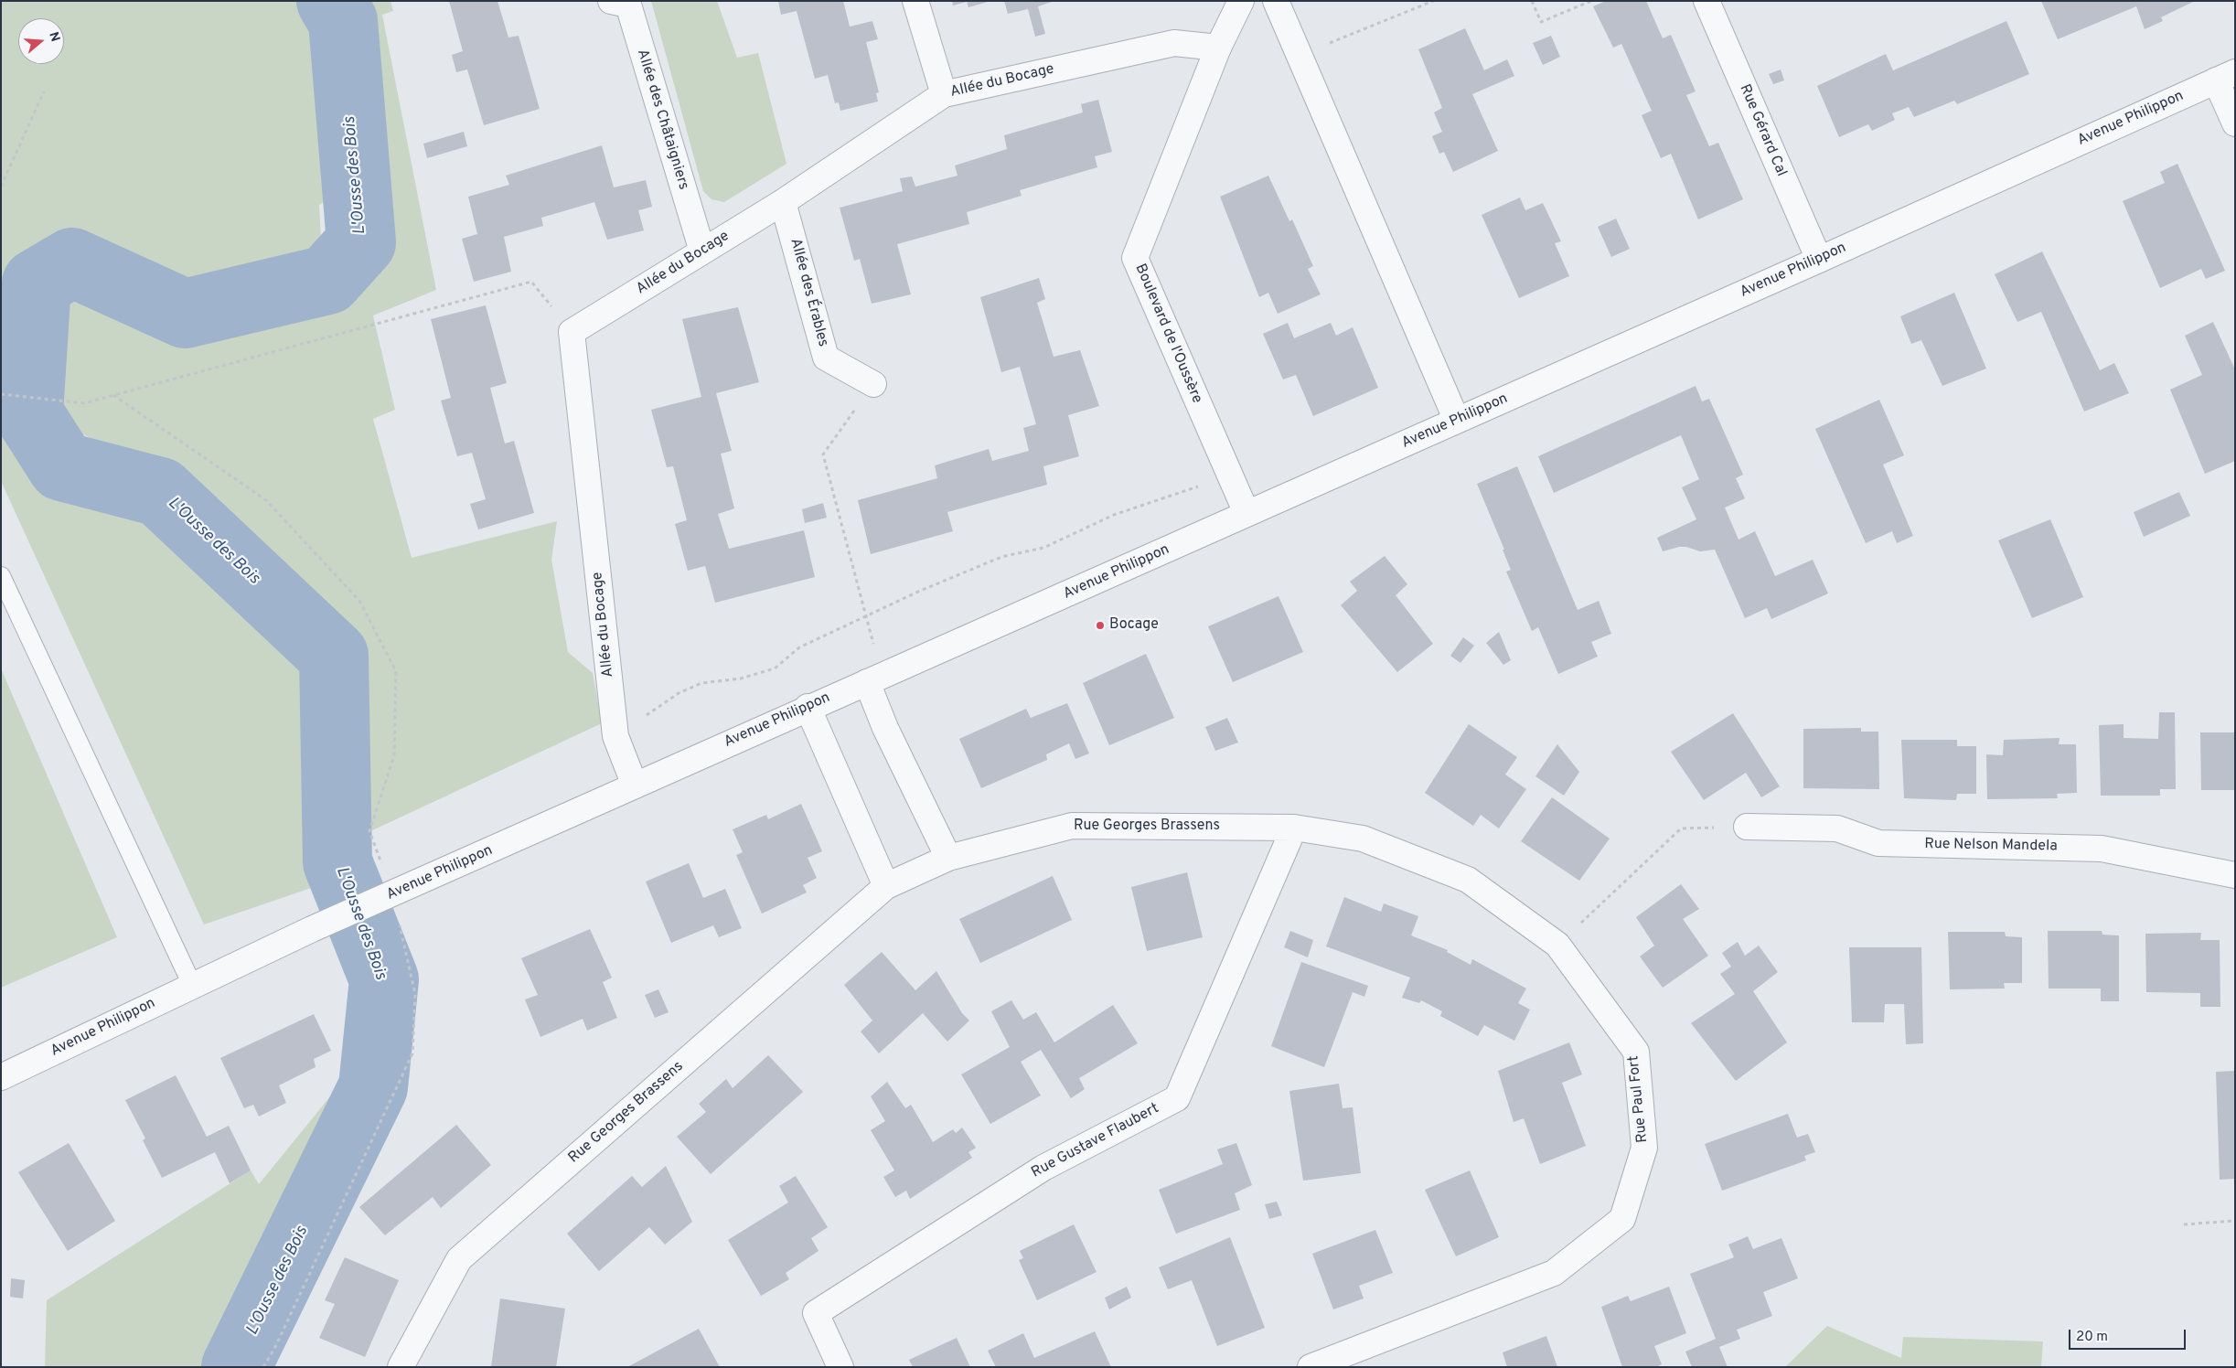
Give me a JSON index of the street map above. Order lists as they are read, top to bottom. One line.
{"streets":{"street":["Allée du Bocage","Avenue Philippon","Allée des Châtaigniers","Rue Gérard Cal","Allée des Érables","Boulevard de l'Oussère","Rue Georges Brassens","Rue Nelson Mandela","Rue Paul Fort","Rue Gustave Flaubert"]},"crossings":[["Allée du Bocage","Avenue Philippon"],["Allée du Bocage","Allée des Châtaigniers"],["Allée du Bocage","Allée des Érables"],["Allée du Bocage","Boulevard de l'Oussère"],["Avenue Philippon","Rue Gérard Cal"],["Avenue Philippon","Boulevard de l'Oussère"],["Rue Georges Brassens","Rue Paul Fort"],["Rue Georges Brassens","Rue Gustave Flaubert"],["Rue Paul Fort","Rue Gustave Flaubert"]],"water":["L'Ousse des Bois"],"places":["Bocage"],"scale_bar":"20 m","north":"right"}
